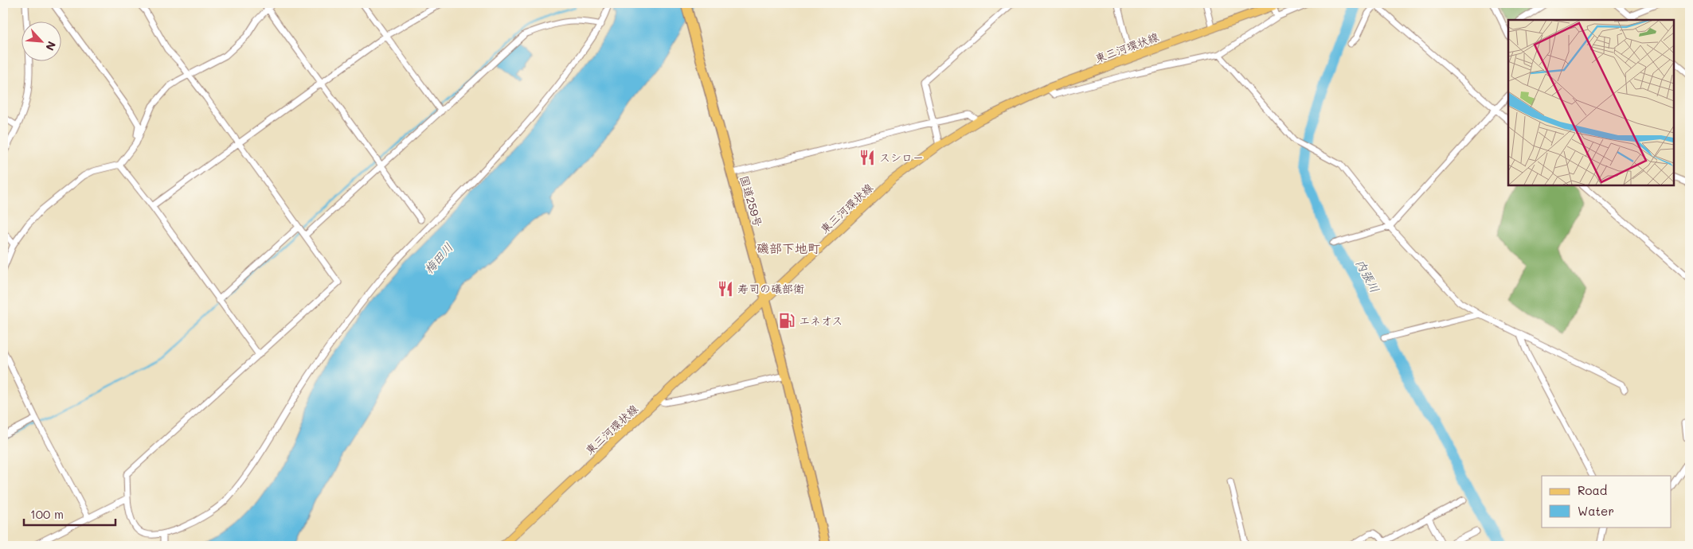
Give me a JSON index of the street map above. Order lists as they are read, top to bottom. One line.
{"streets":{"highway":["国道259号"],"main road":["東三河環状線"]},"crossings":[["東三河環状線","国道259号"]],"districts":["磯部下地町"],"water":["梅田川","内張川"],"places":{"restaurant":["スシロー","寿司の礒部衛"],"fuel station":["エネオス"]},"legend":["Road","Water"],"scale_bar":"100 m","north":"bottom right"}
